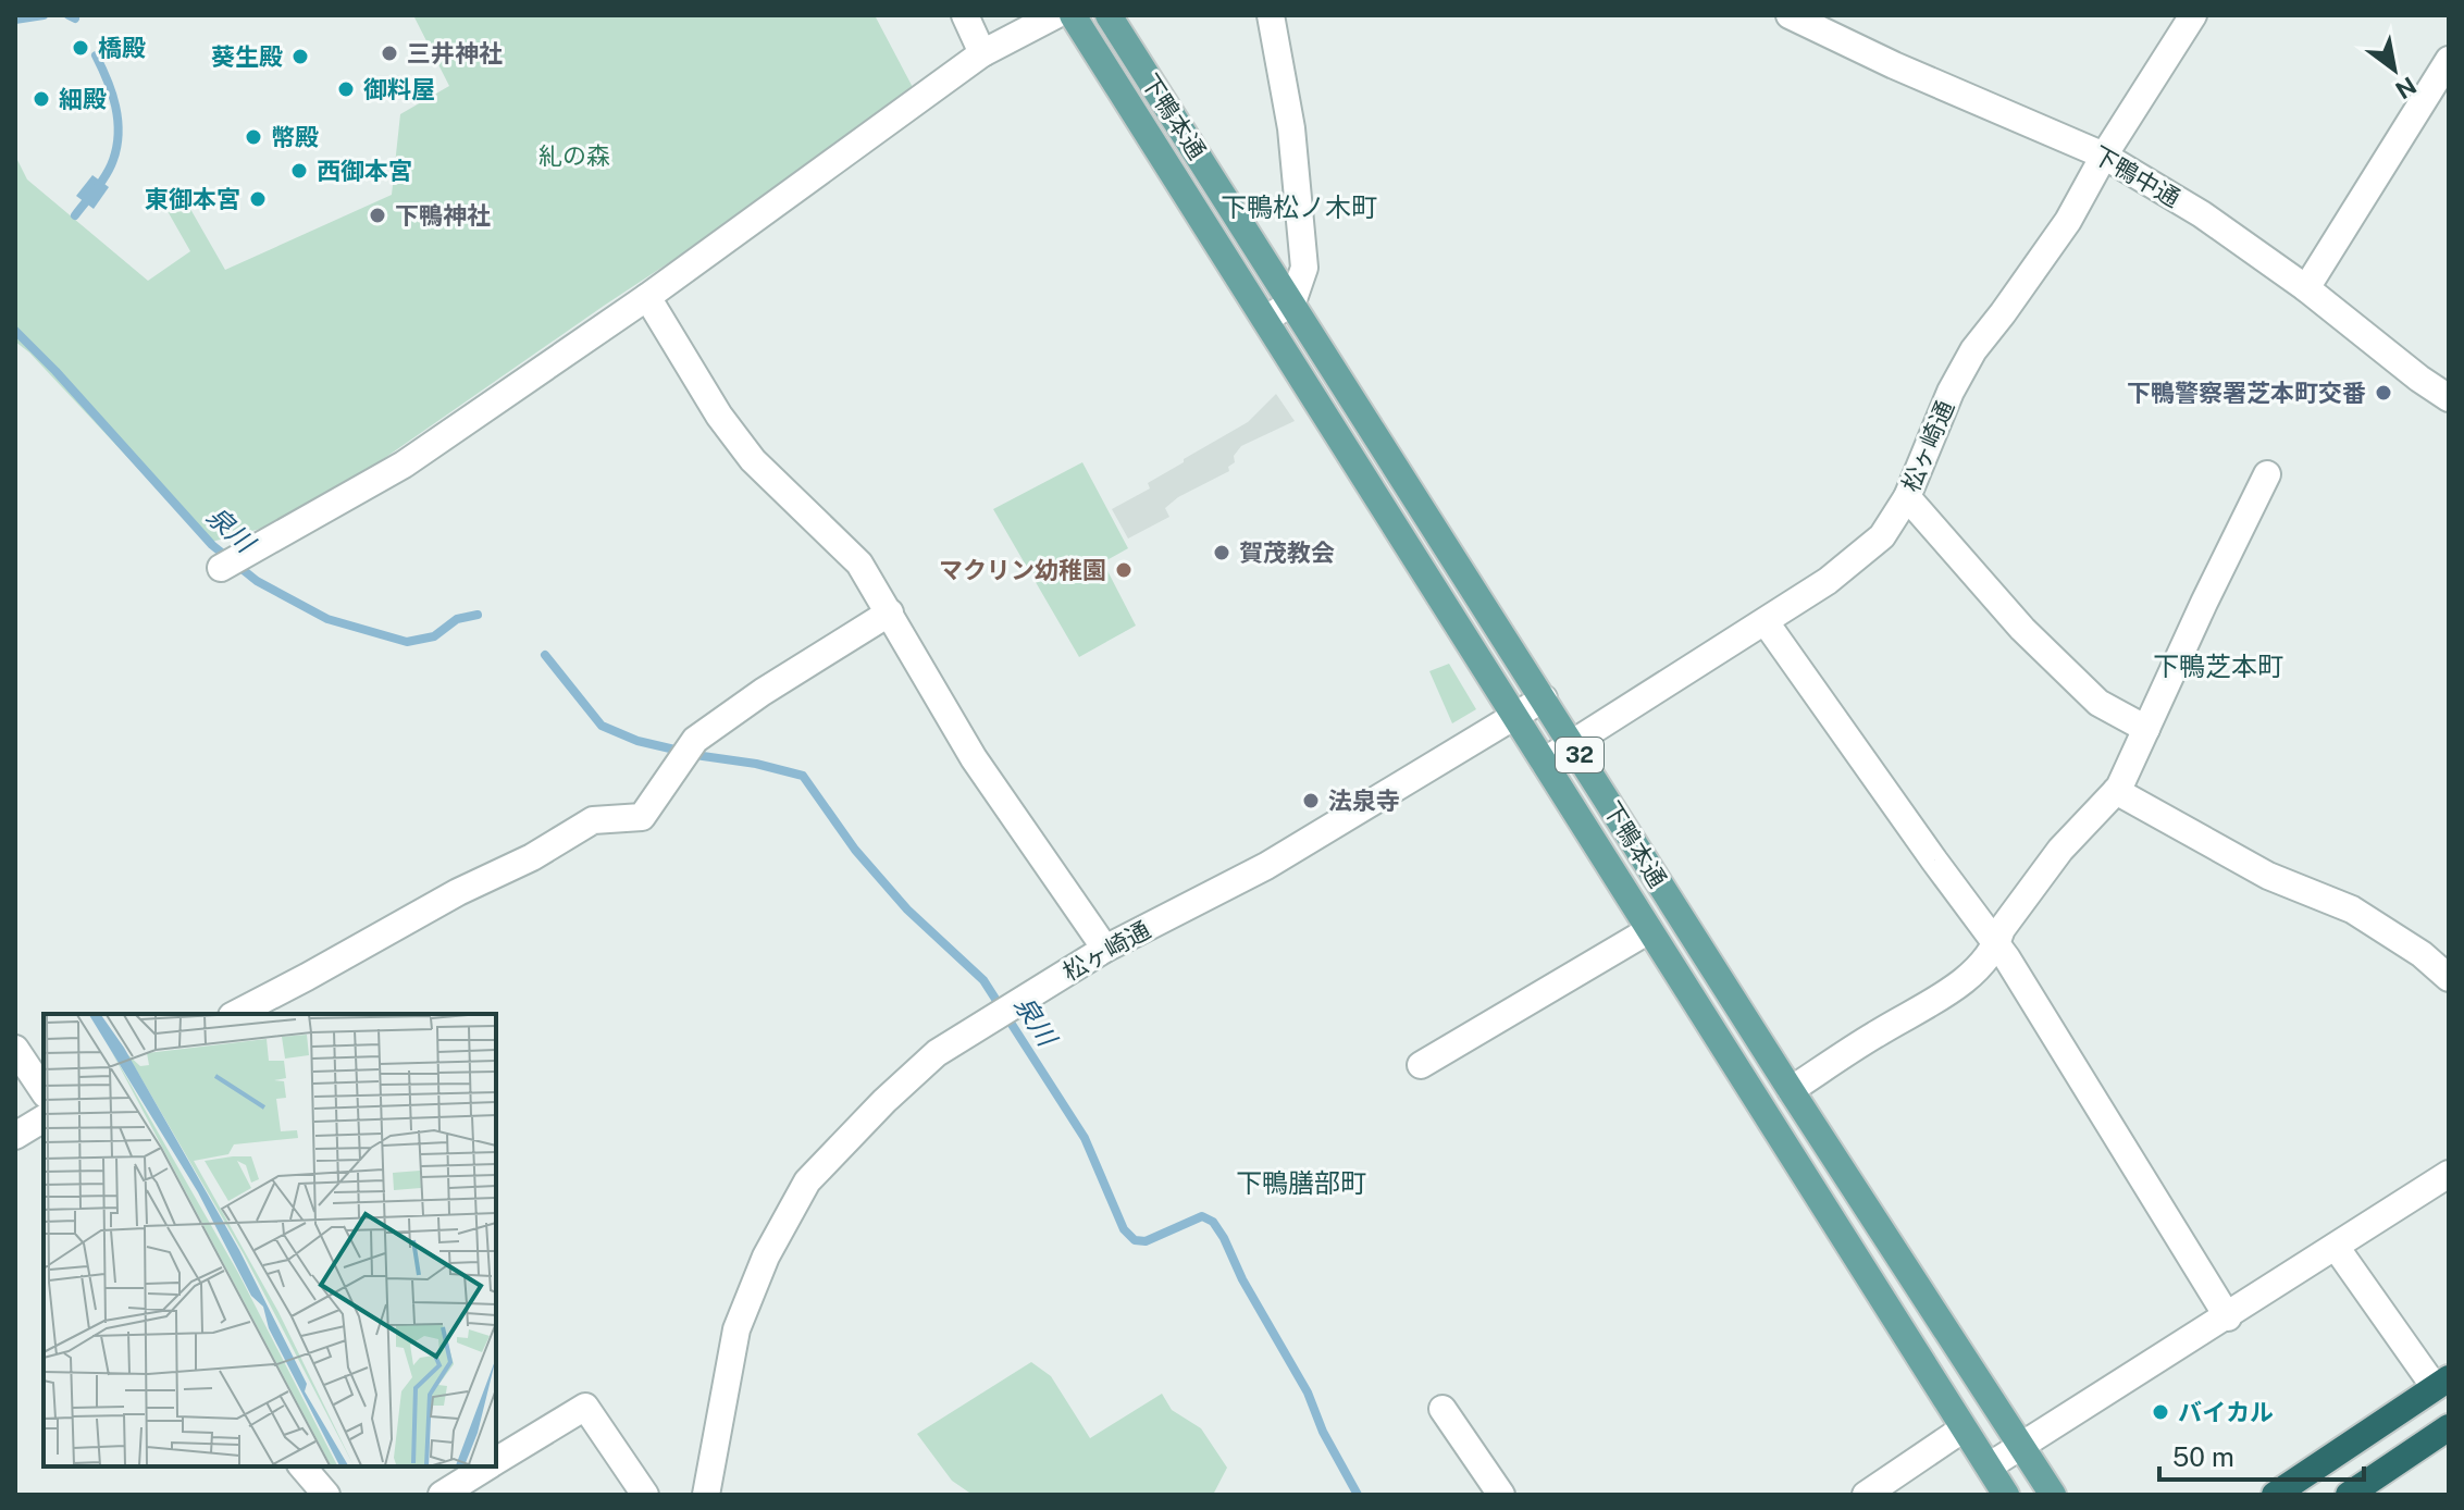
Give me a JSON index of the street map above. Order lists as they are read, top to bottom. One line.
{"streets":{"main road":["下鴨本通","32"],"street":["下鴨中通","松ヶ崎通"]},"crossings":[["下鴨本通","松ヶ崎通"],["下鴨中通","松ヶ崎通"]],"districts":["下鴨松ノ木町","下鴨芝本町","下鴨膳部町"],"water":["泉川"],"parks":["糺の森"],"places":["橋殿","三井神社","葵生殿","御料屋","細殿","幣殿","西御本宮","東御本宮","下鴨神社","下鴨警察署芝本町交番","賀茂教会","マクリン幼稚園","法泉寺","バイカル"],"scale_bar":"50 m","north":"bottom right"}
